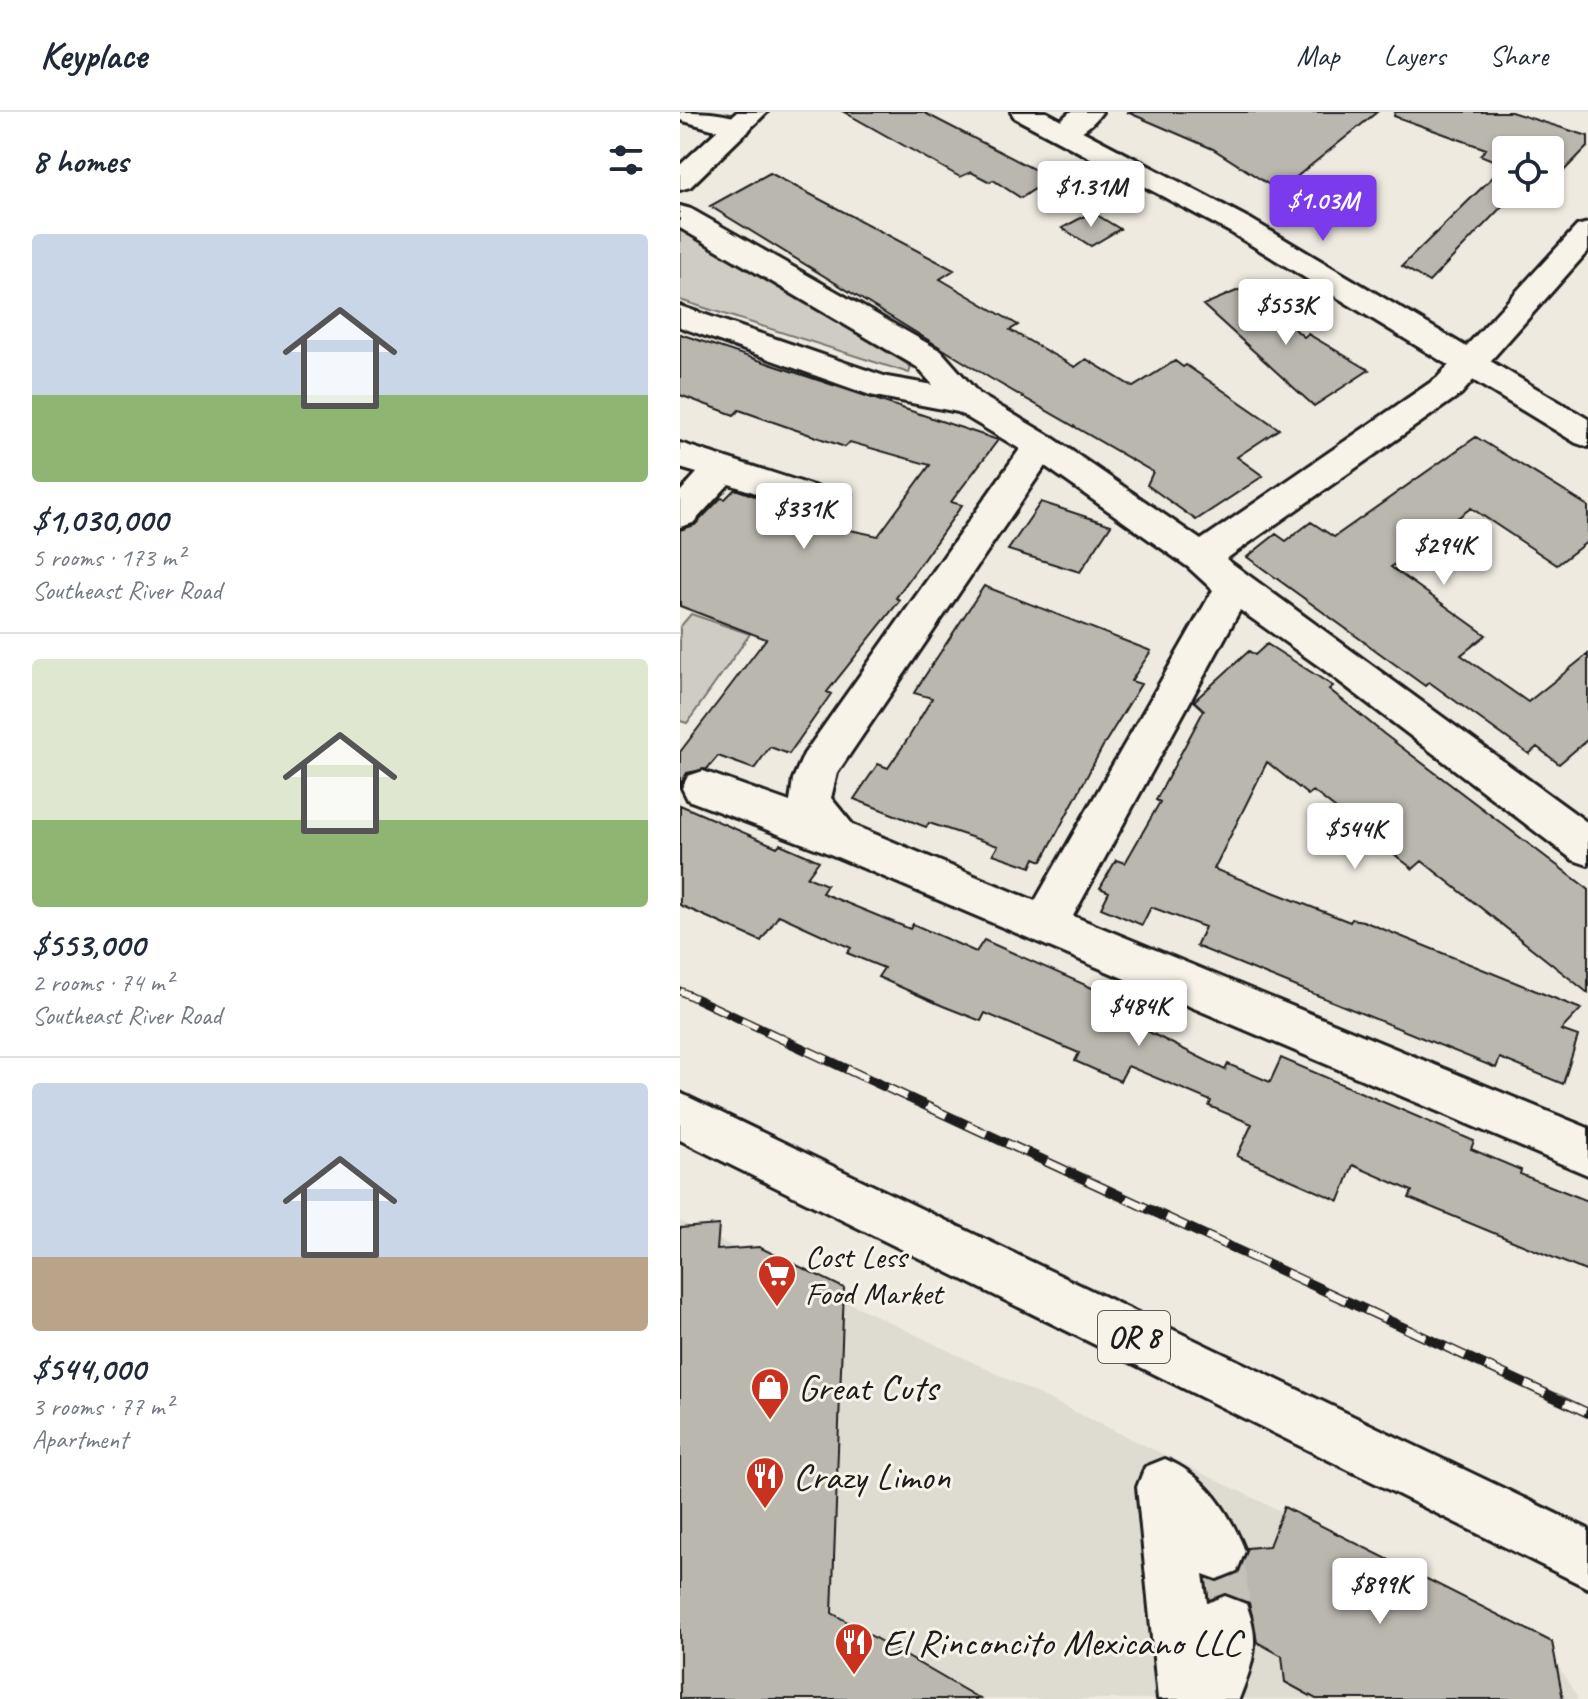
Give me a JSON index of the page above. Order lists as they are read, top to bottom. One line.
{"streets":{"main road":["OR 8"]},"places":{"supermarket":["Cost Less Food Market"],"shop":["Great Cuts"],"restaurant":["Crazy Limon","El Rinconcito Mexicano LLC"]},"page":{"header":"Keyplace","nav":["Map","Layers","Share"],"heading":"8 homes","price":["$1.31M","$1.03M","$553K","$331K","$294K","$544K","$484K","$899K"],"list":[{"name":"$1,030,000","note":"5 rooms · 173 m² · Southeast River Road"},{"name":"$553,000","note":"2 rooms · 74 m² · Southeast River Road"},{"name":"$544,000","note":"3 rooms · 77 m² · Apartment"}]}}
